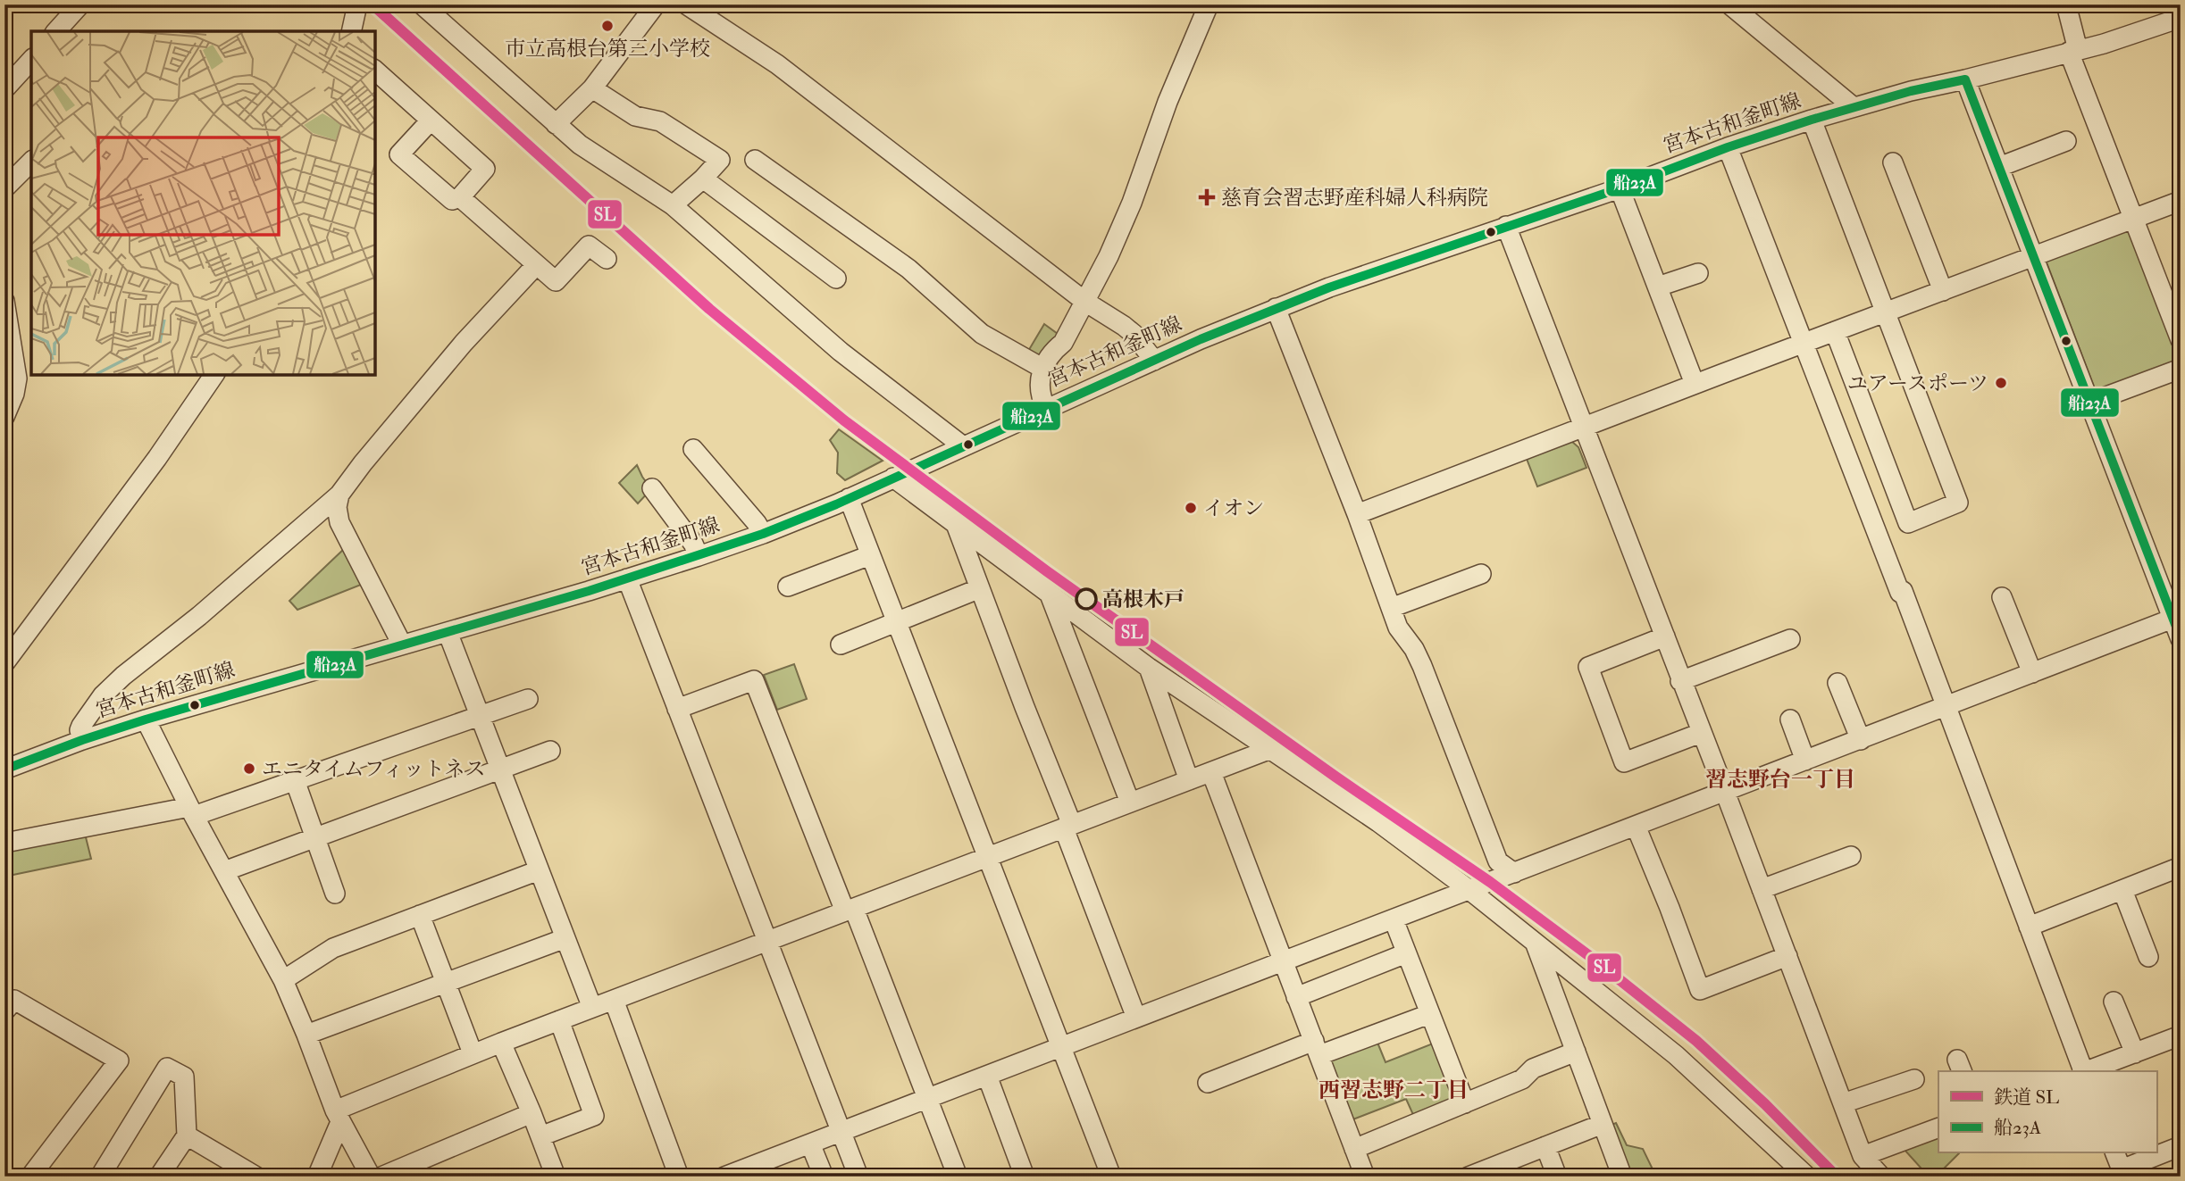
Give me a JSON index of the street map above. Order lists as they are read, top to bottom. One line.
{"streets":{"street":["宮本古和釜町線"]},"districts":["習志野台一丁目","西習志野二丁目"],"places":{"other":["市立高根台第三小学校","ユアースポーツ","イオン","高根木戸","エニタイムフィットネス"],"health":["慈育会習志野産科婦人科病院"]},"lines":["rail line SL","transit line 船23A"],"legend":["鉄道 SL","船23A"]}
